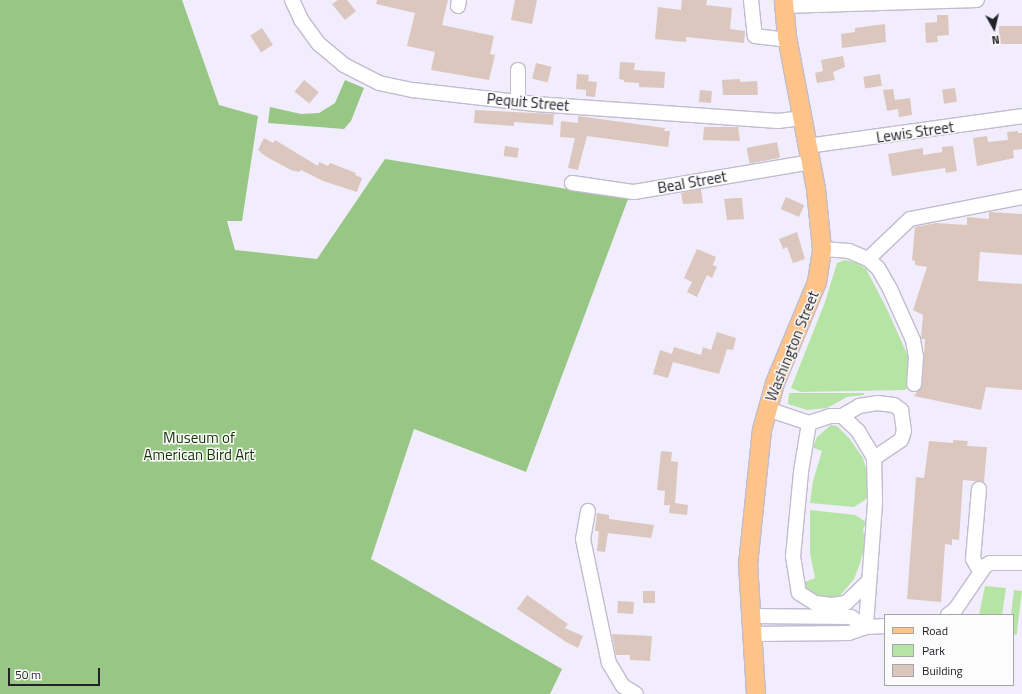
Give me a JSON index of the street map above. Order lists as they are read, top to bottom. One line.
{"streets":{"main road":["Washington Street"],"street":["Pequit Street","Lewis Street","Beal Street"]},"crossings":[["Pequit Street","Washington Street"],["Lewis Street","Beal Street"],["Lewis Street","Washington Street"],["Beal Street","Washington Street"]],"parks":["Museum of American Bird Art"],"legend":["Road","Park","Building"],"scale_bar":"50 m","north":"bottom"}
